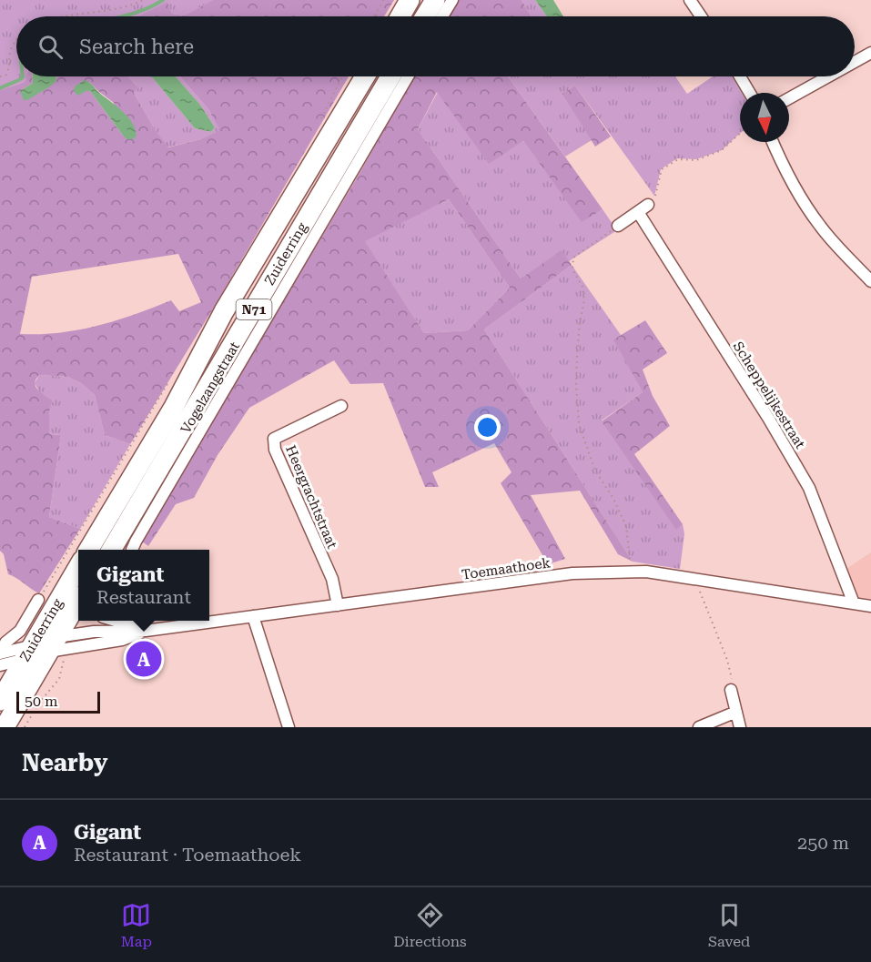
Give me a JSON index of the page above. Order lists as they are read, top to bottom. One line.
{"streets":{"highway":["Zuiderring","N71"],"street":["Vogelzangstraat","Scheppelijkestraat","Heergrachtstraat","Toemaathoek"]},"crossings":[["Zuiderring","Toemaathoek"],["Scheppelijkestraat","Toemaathoek"],["Heergrachtstraat","Toemaathoek"]],"scale_bar":"50 m","north":"bottom","page":{"search":"Search here","popup":["Gigant","Restaurant"],"pins":"A","scale":"50 m","heading":"Nearby","list":[{"mark":"A","name":"Gigant","note":"Restaurant · Toemaathoek","value":"250 m"}],"nav":["Map","Directions","Saved"]}}
